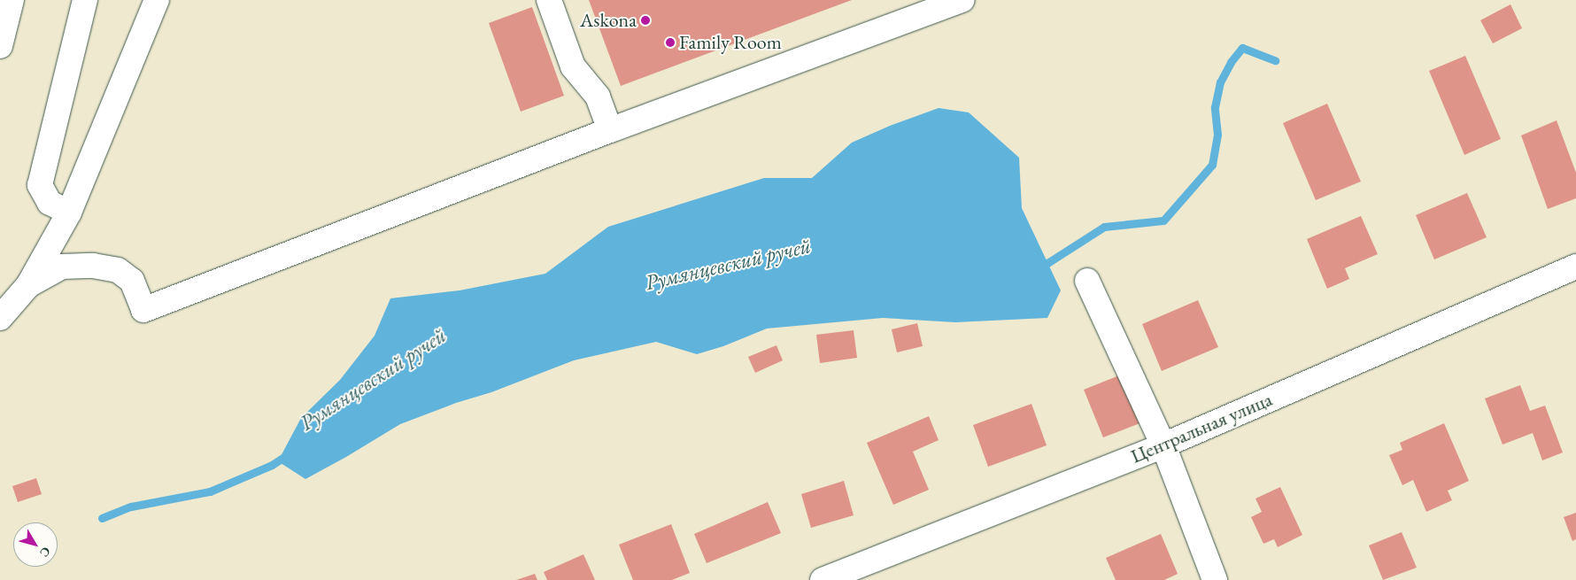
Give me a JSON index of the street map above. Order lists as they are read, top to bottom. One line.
{"streets":{"street":["Центральная улица"]},"water":["Румянцевский ручей"],"places":["Askona","Family Room"],"north":"bottom right"}
